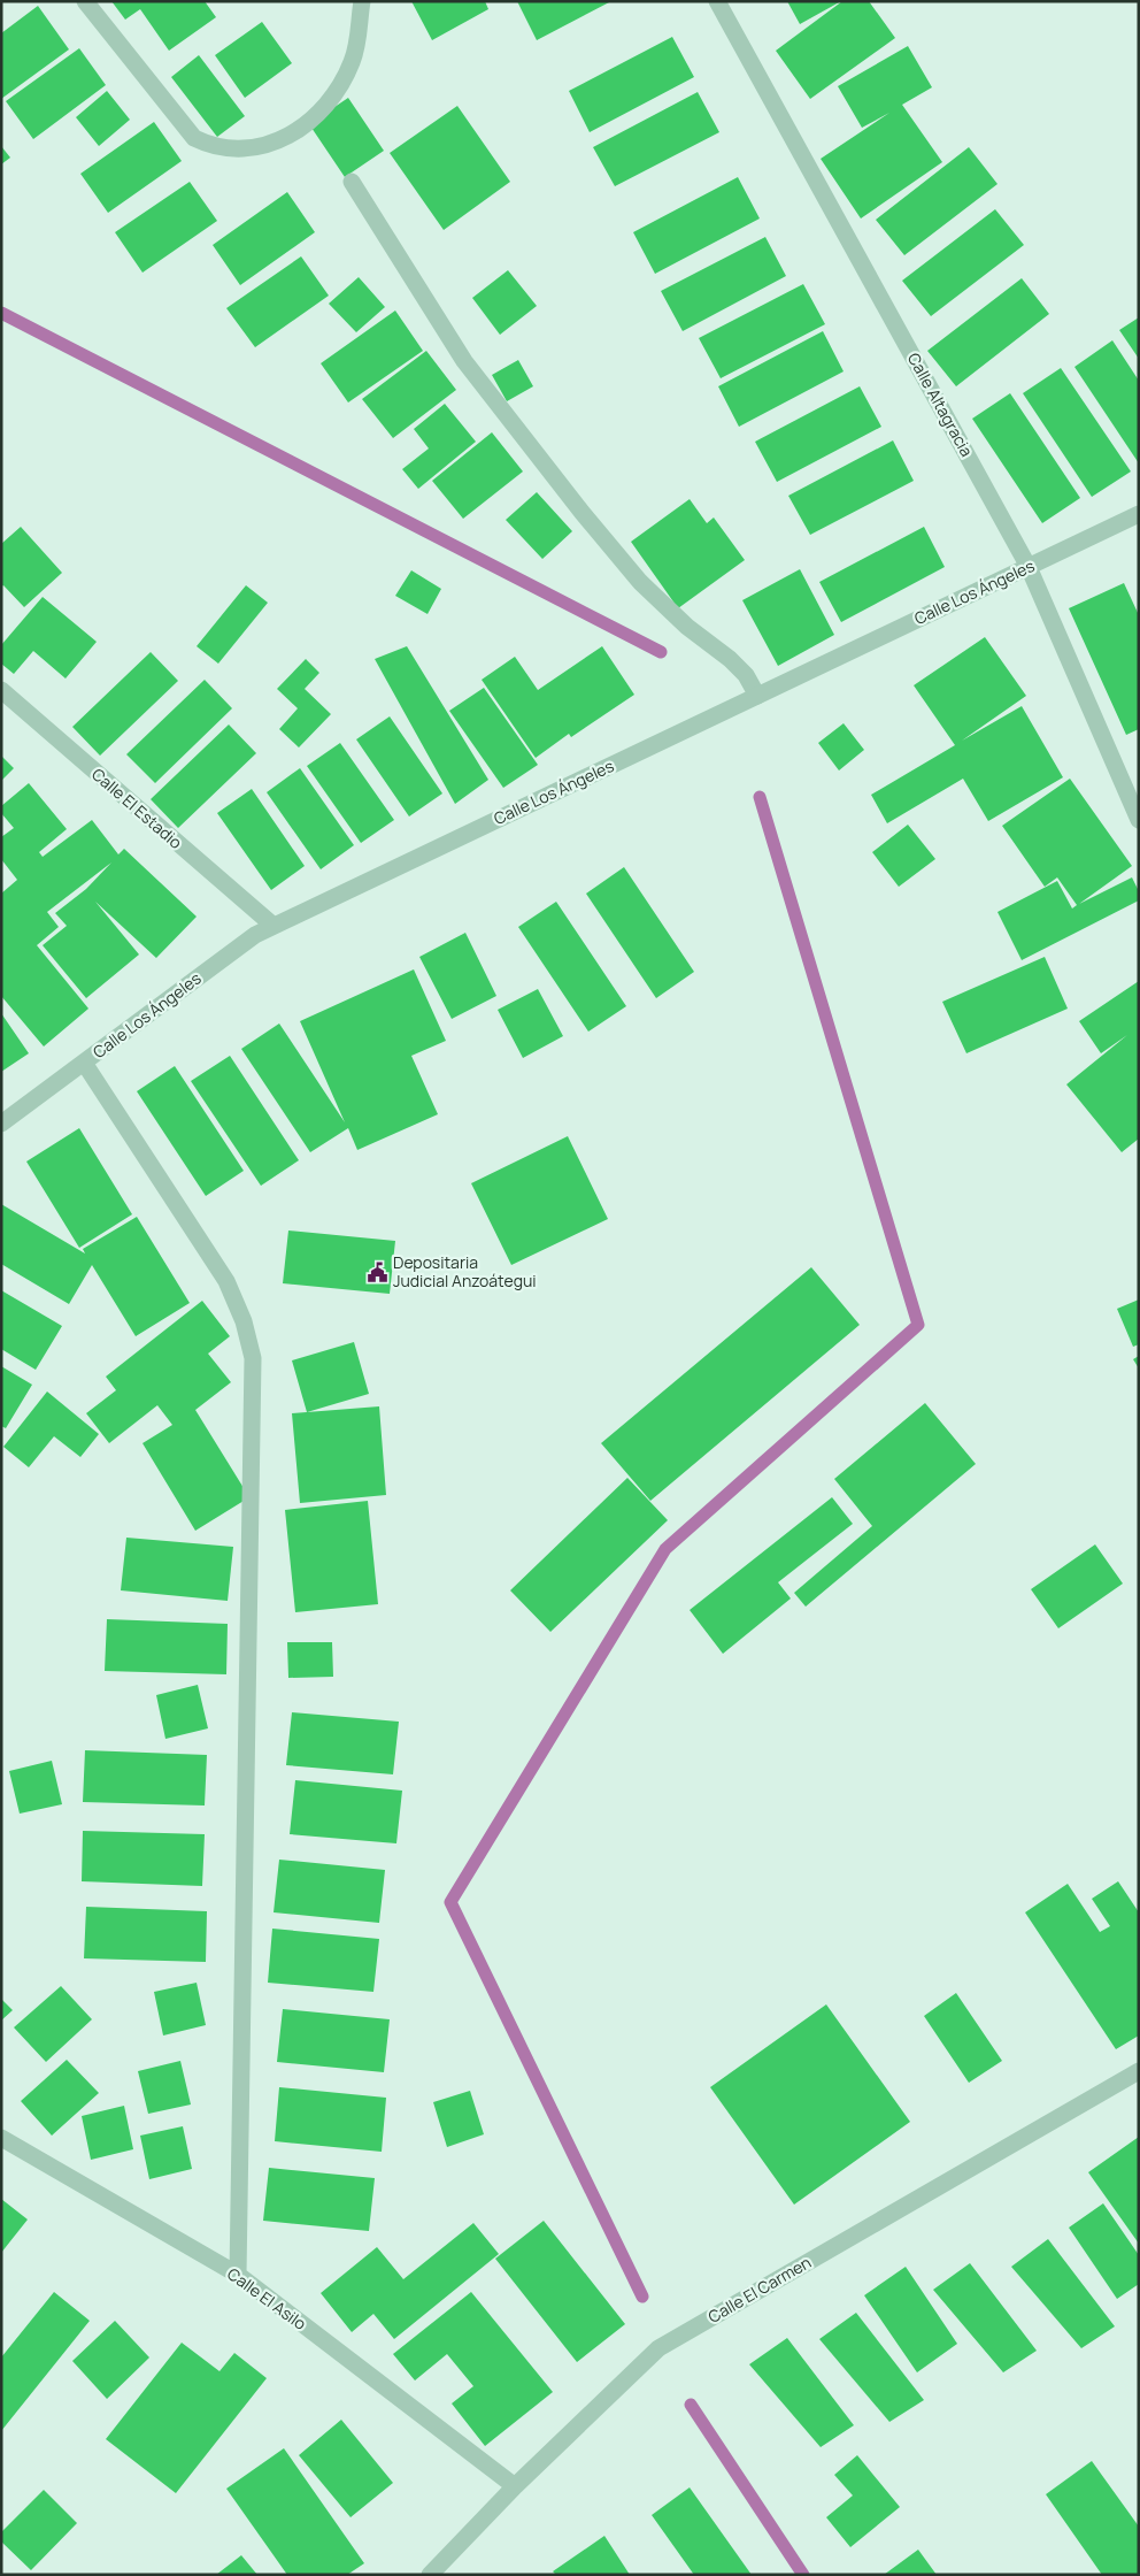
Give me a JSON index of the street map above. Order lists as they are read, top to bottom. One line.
{"streets":{"street":["Calle Altagracia","Calle Los Ángeles","Calle El Estadio","Calle El Carmen","Calle El Asilo"]},"crossings":[["Calle Altagracia","Calle Los Ángeles"],["Calle Los Ángeles","Calle El Estadio"],["Calle El Carmen","Calle El Asilo"]],"places":{"public building":["Depositaria Judicial Anzoátegui"]}}
